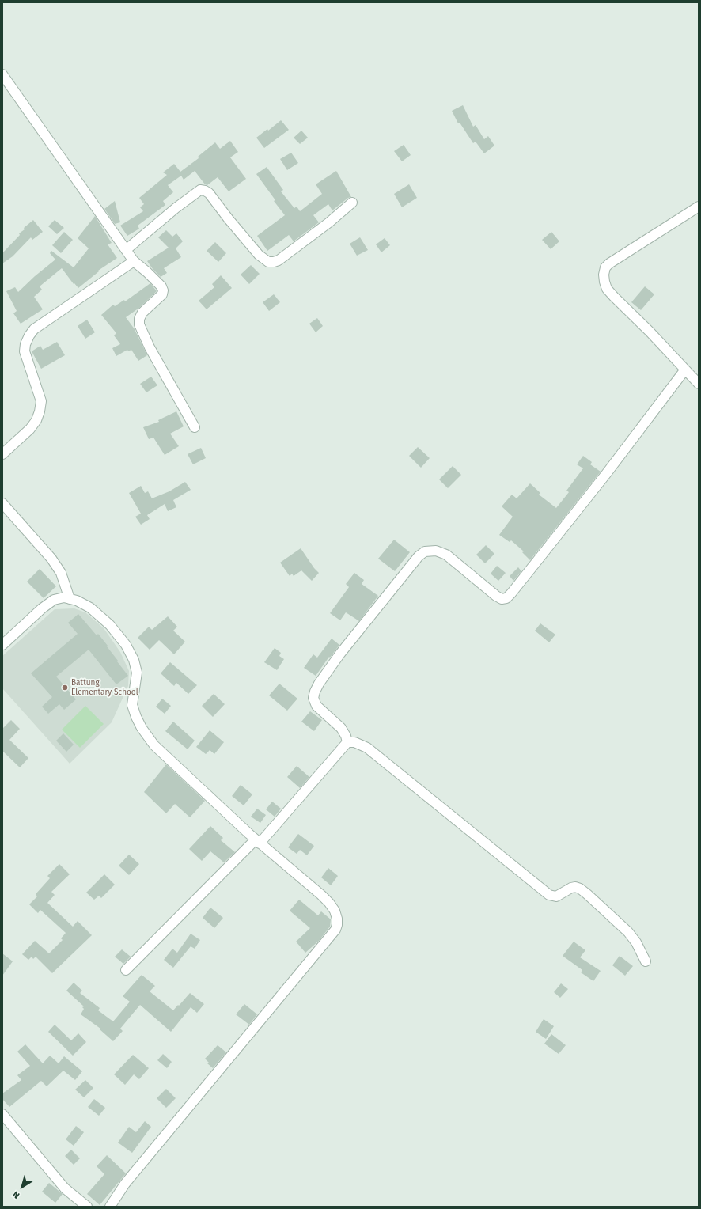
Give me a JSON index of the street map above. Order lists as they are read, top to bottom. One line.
{"places":["Battung Elementary School"],"north":"bottom left"}
